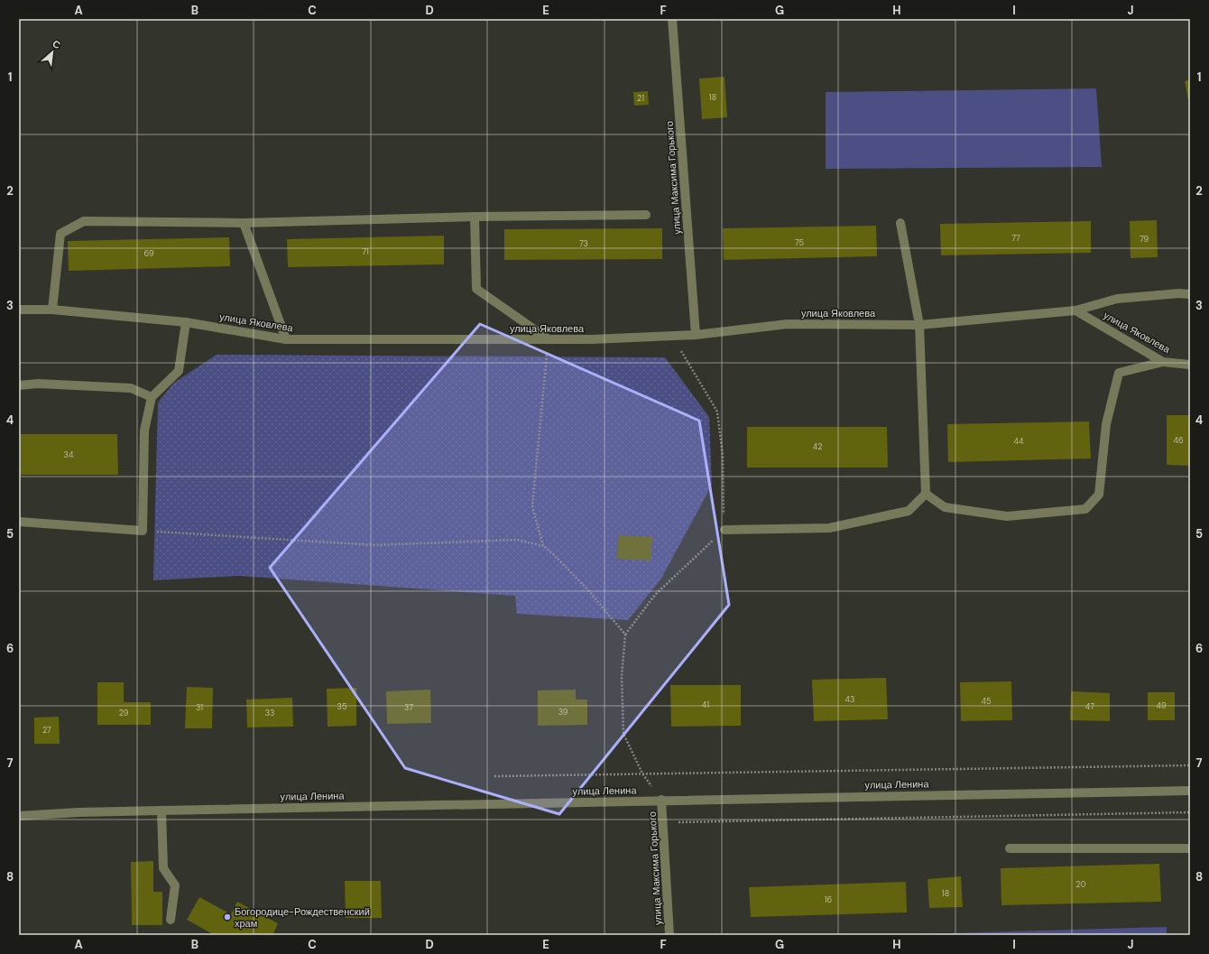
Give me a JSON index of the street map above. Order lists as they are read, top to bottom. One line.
{"streets":{"street":["улица Максима Горького","улица Яковлева","улица Ленина"]},"crossings":[["улица Максима Горького","улица Яковлева"],["улица Максима Горького","улица Ленина"]],"places":["Богородице-Рождественский храм"],"house_numbers":["18","21","77","79","75","73","71","69","46","44","42","34","43","45","41","49","35","47","31","37","39","29","33","27","20","18","16"],"north":"top right","grid":{"columns":["A","B","C","D","E","F","G","H","I","J"],"rows":["1","2","3","4","5","6","7","8"]}}
